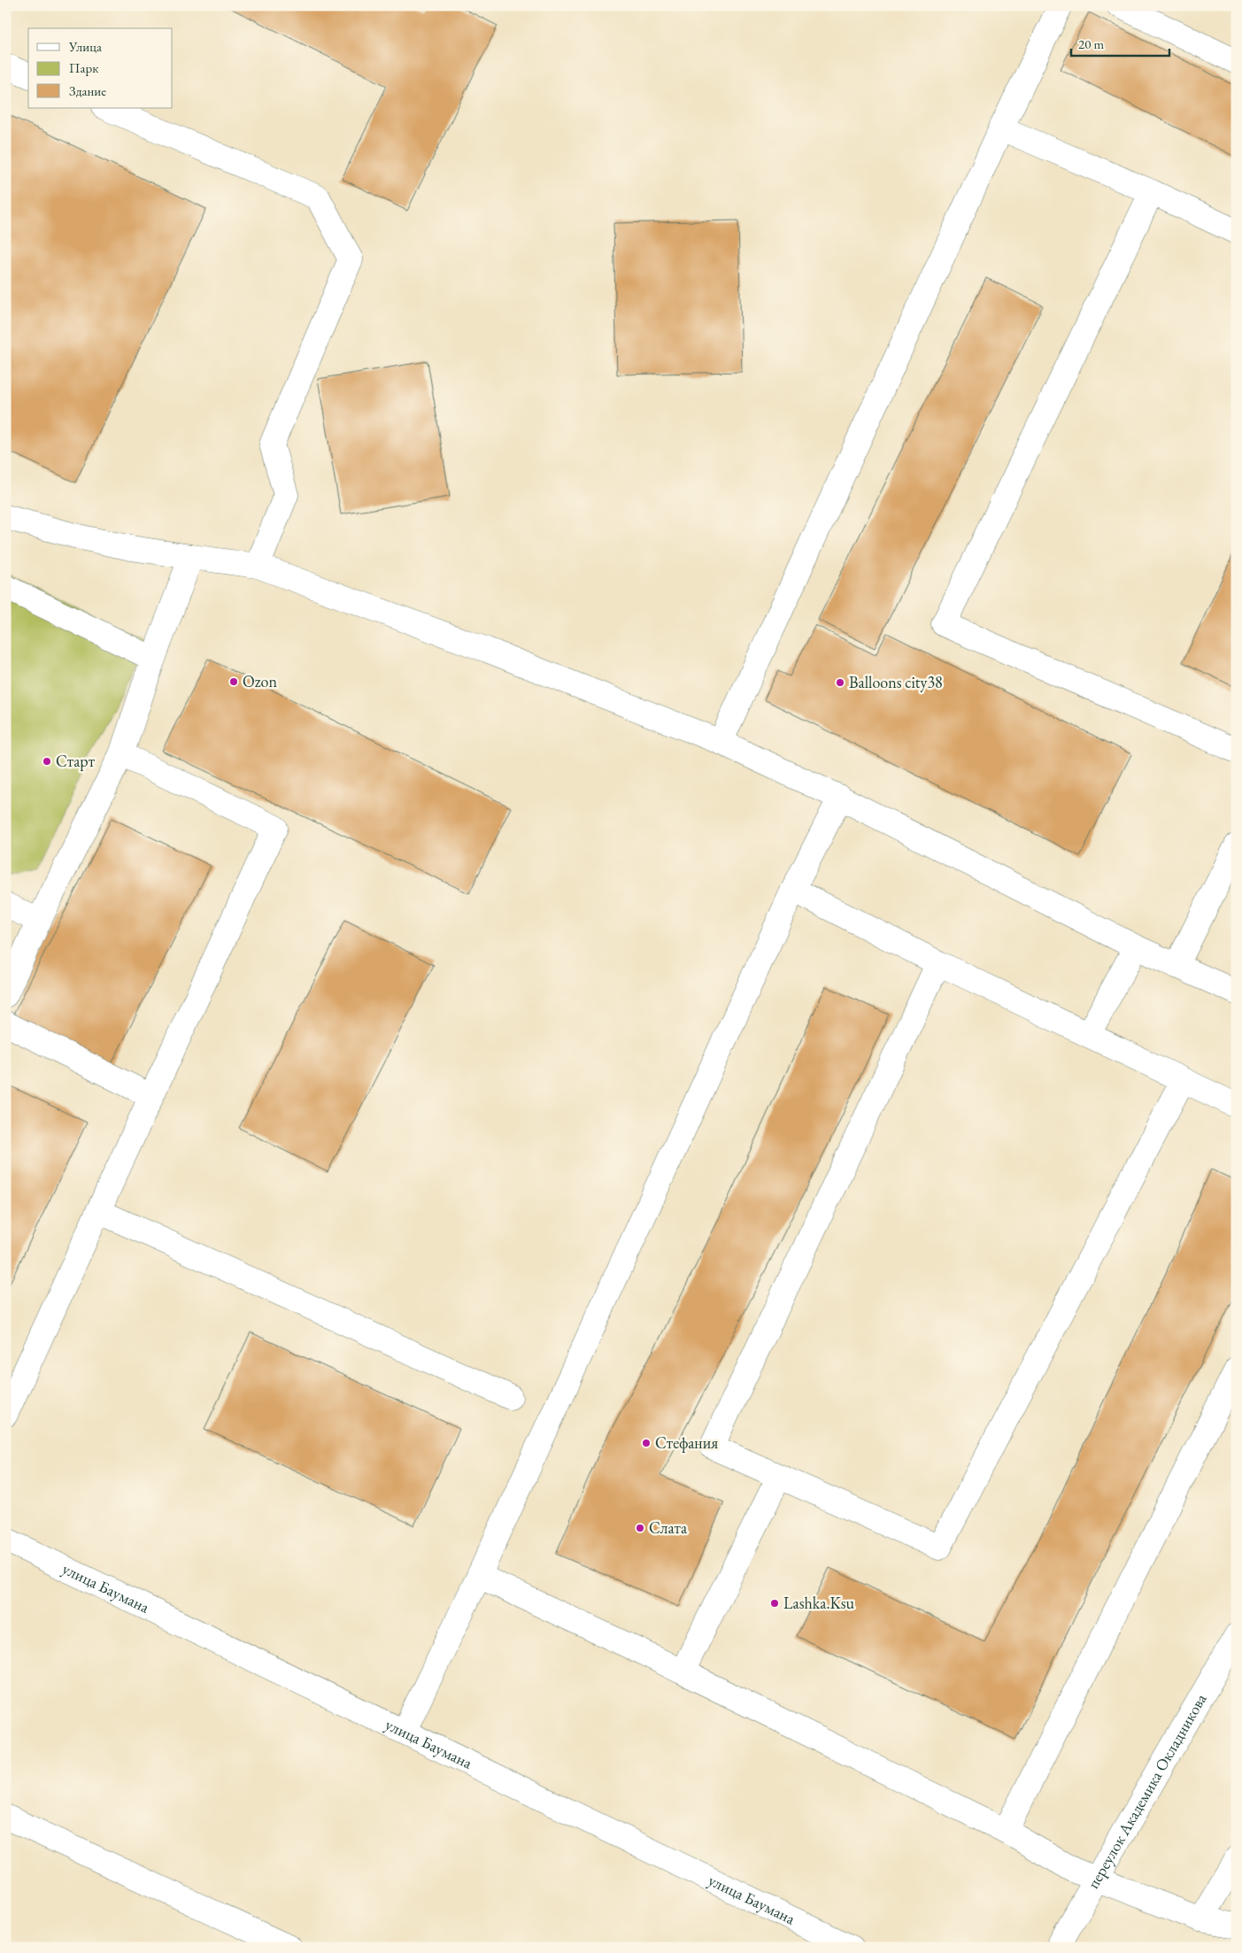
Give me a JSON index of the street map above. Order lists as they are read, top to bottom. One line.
{"streets":{"street":["улица Баумана","переулок Академика Окладникова"]},"places":["Ozon","Balloons city38","Старт","Стефания","Слата","Lashka.Ksu"],"legend":["Улица","Парк","Здание"],"scale_bar":"20 m"}
